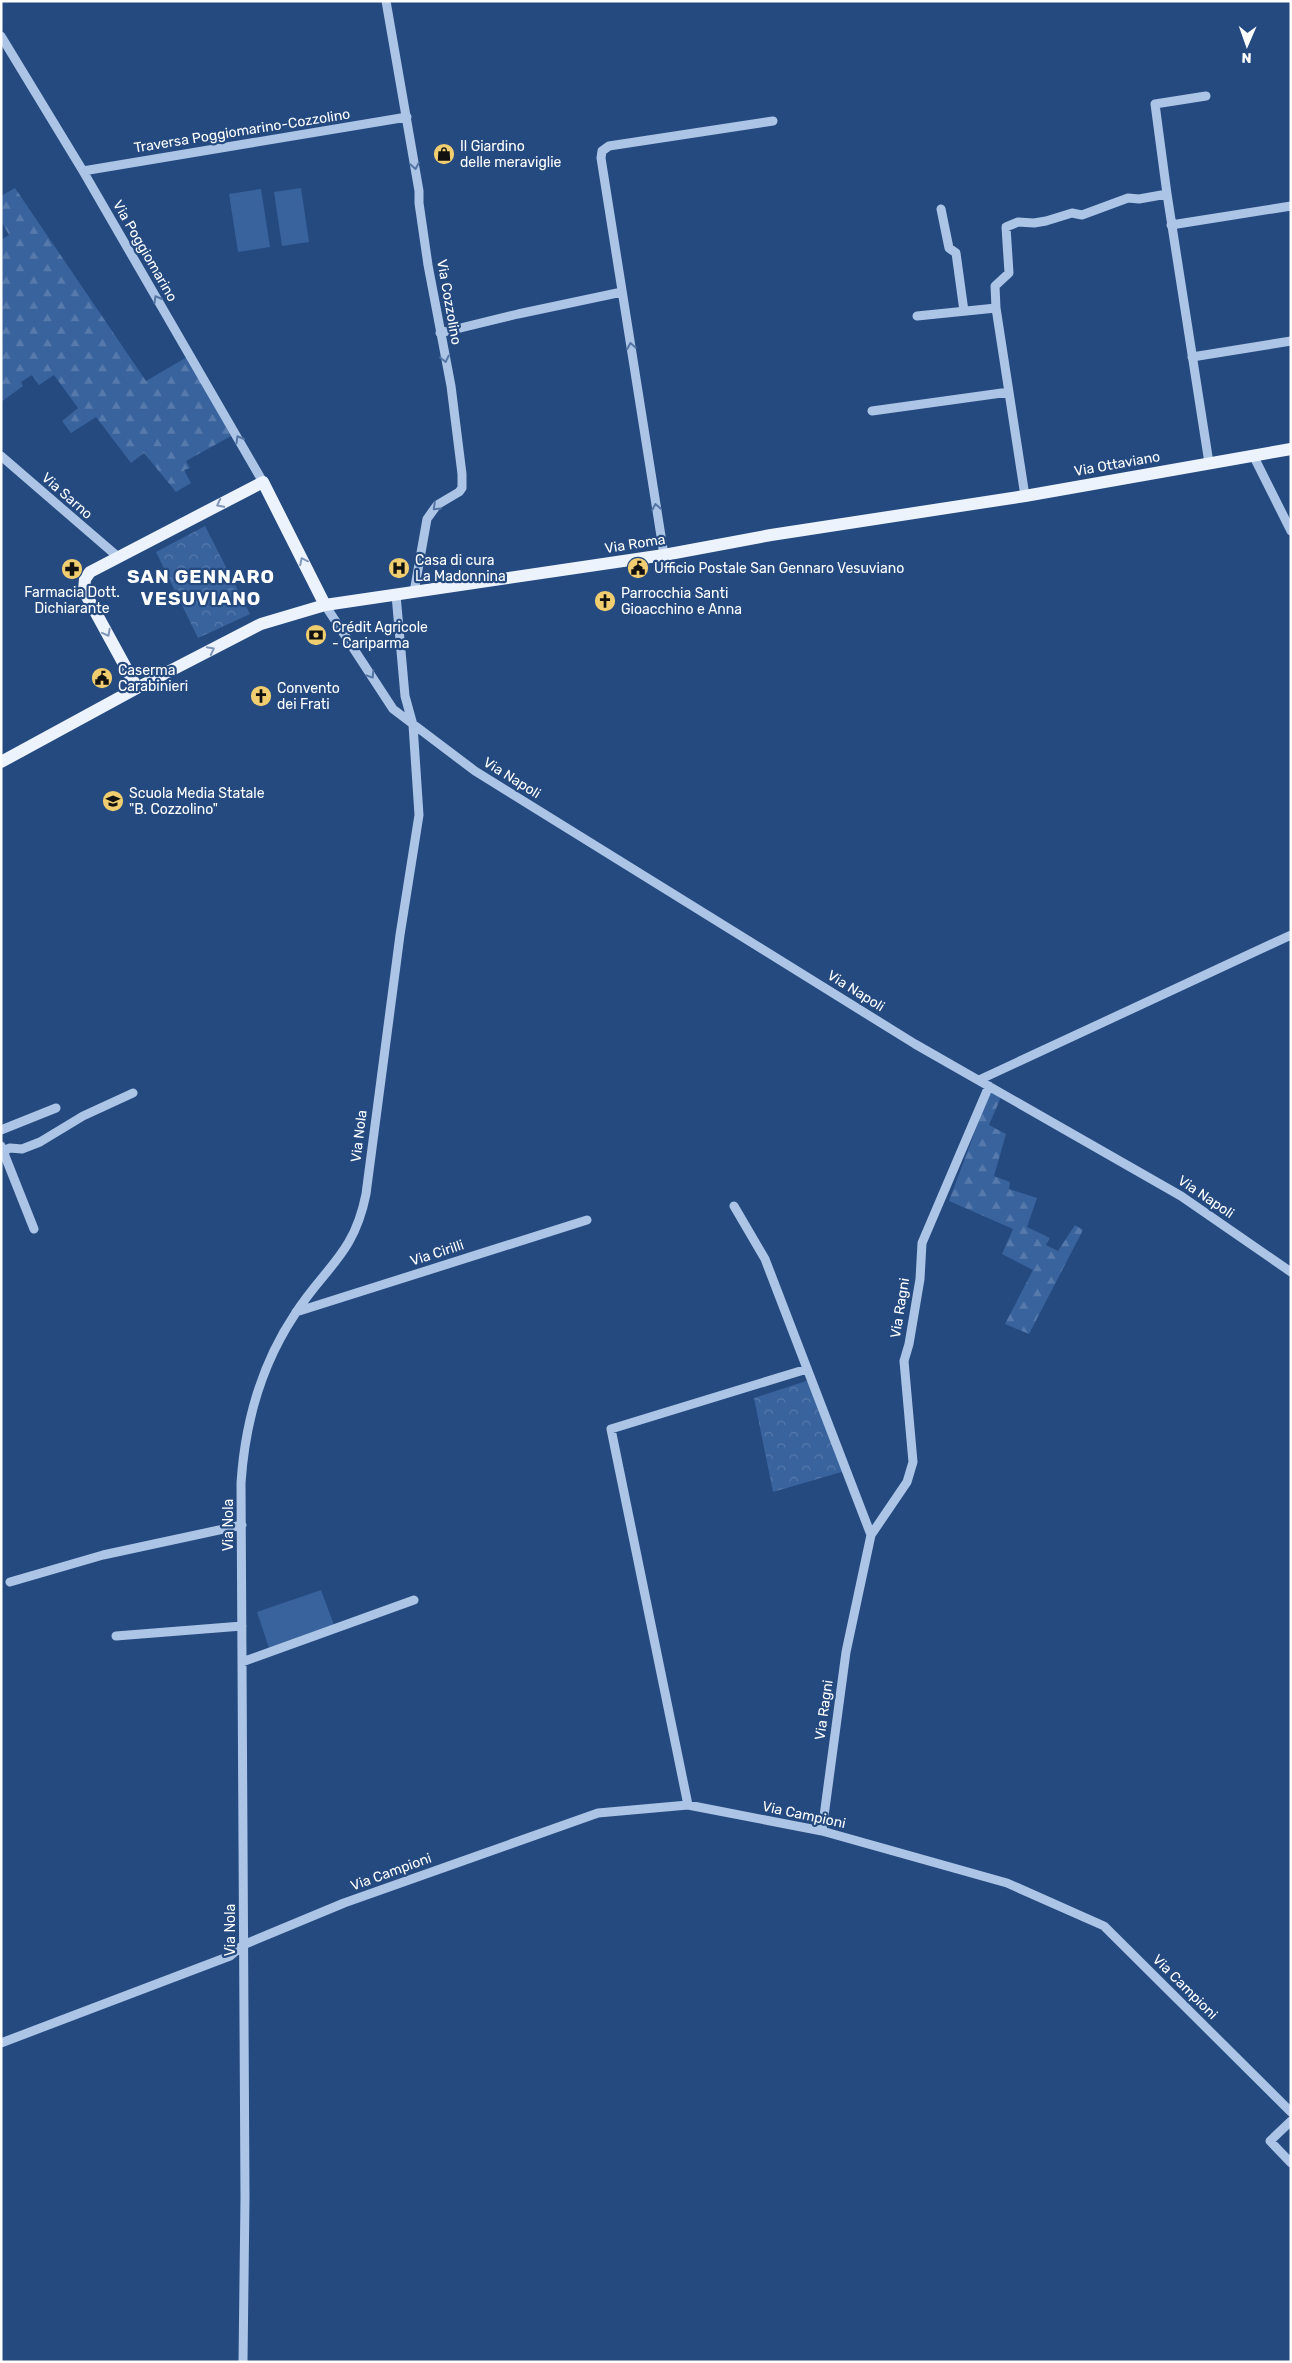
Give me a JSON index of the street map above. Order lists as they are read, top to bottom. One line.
{"streets":{"main road":["Via Ottaviano","Via Roma"],"street":["Traversa Poggiomarino-Cozzolino","Via Poggiomarino","Via Cozzolino","Via Sarno","Via Napoli","Via Nola","Via Cirilli","Via Ragni","Via Campioni"]},"crossings":[["Traversa Poggiomarino-Cozzolino","Via Poggiomarino"],["Traversa Poggiomarino-Cozzolino","Via Cozzolino"],["Via Cozzolino","Via Roma"],["Via Ottaviano","Via Roma"],["Via Roma","Via Napoli"],["Via Roma","Via Nola"],["Via Napoli","Via Nola"],["Via Napoli","Via Ragni"],["Via Nola","Via Cirilli"],["Via Nola","Via Campioni"],["Via Ragni","Via Campioni"]],"one_way":["Via Poggiomarino","Via Cozzolino"],"districts":["SAN GENNARO VESUVIANO"],"places":{"shop":["Il Giardino delle meraviglie"],"hospital":["Casa di cura La Madonnina"],"public building":["Ufficio Postale San Gennaro Vesuviano","Caserma Carabinieri"],"pharmacy":["Farmacia Dott. Dichiarante"],"church":["Parrocchia Santi Gioacchino e Anna","Convento dei Frati"],"bank":["Crédit Agricole - Cariparma"],"school or university":["Scuola Media Statale \"B. Cozzolino\""]},"north":"bottom"}
